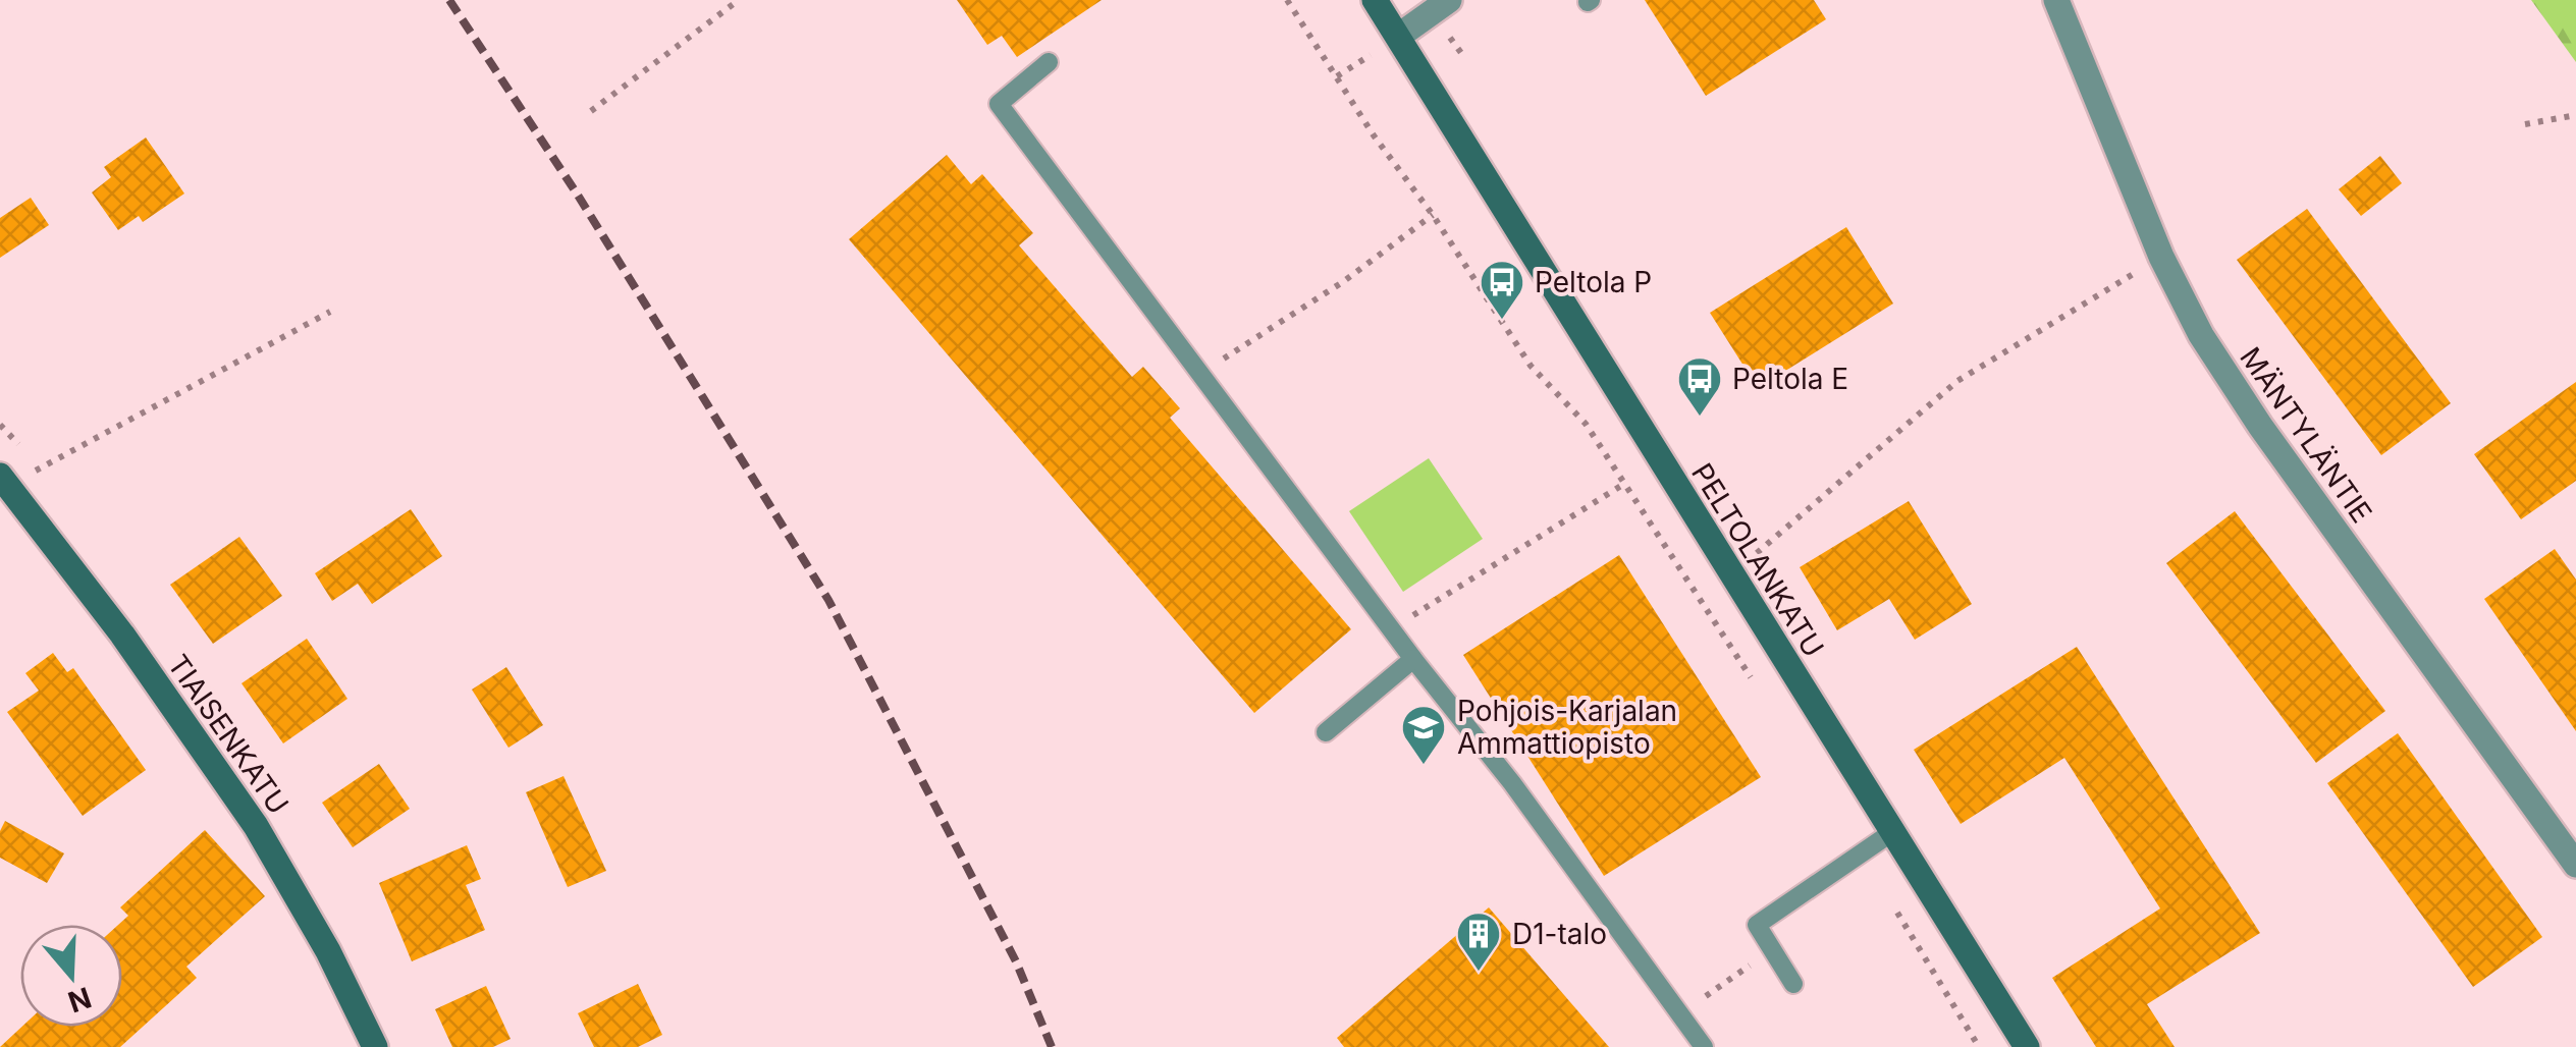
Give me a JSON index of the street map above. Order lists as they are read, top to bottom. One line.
{"streets":{"street":["MÄNTYLÄNTIE","PELTOLANKATU","TIAISENKATU"]},"places":{"bus stop":["Peltola P","Peltola E"],"school or university":["Pohjois-Karjalan Ammattiopisto"],"building":["D1-talo"]},"north":"bottom"}
